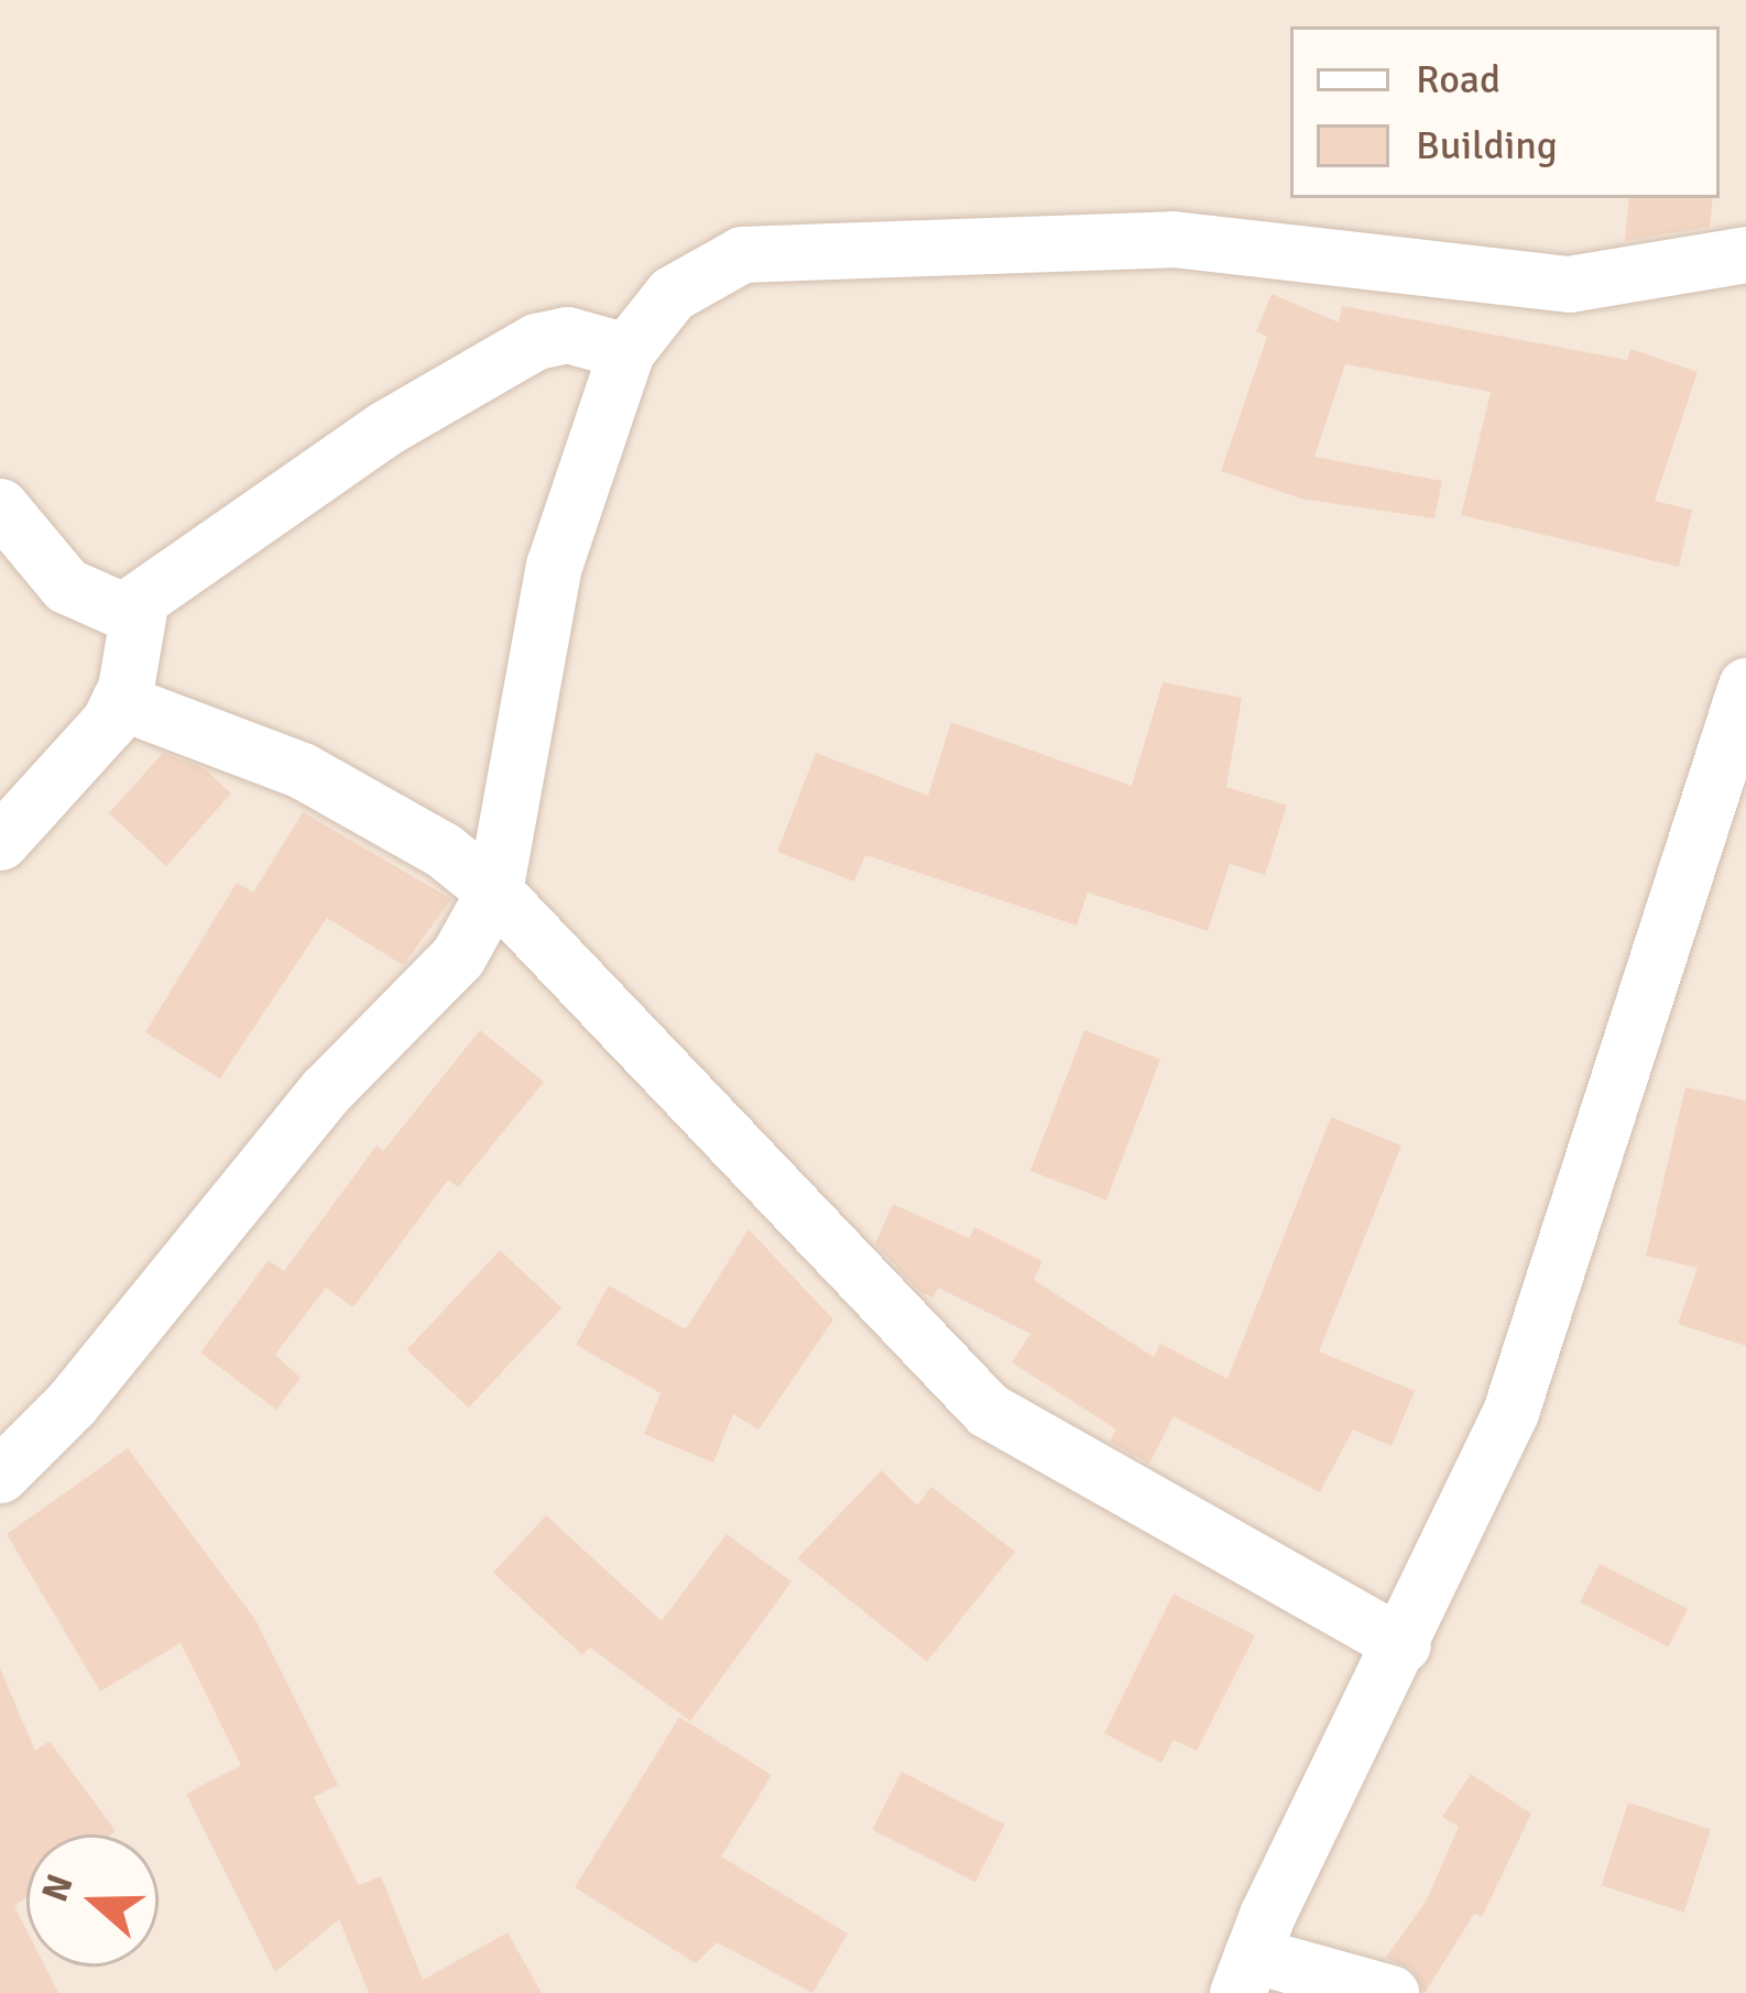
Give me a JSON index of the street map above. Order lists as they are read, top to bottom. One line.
{"legend":["Road","Building"],"north":"left"}
